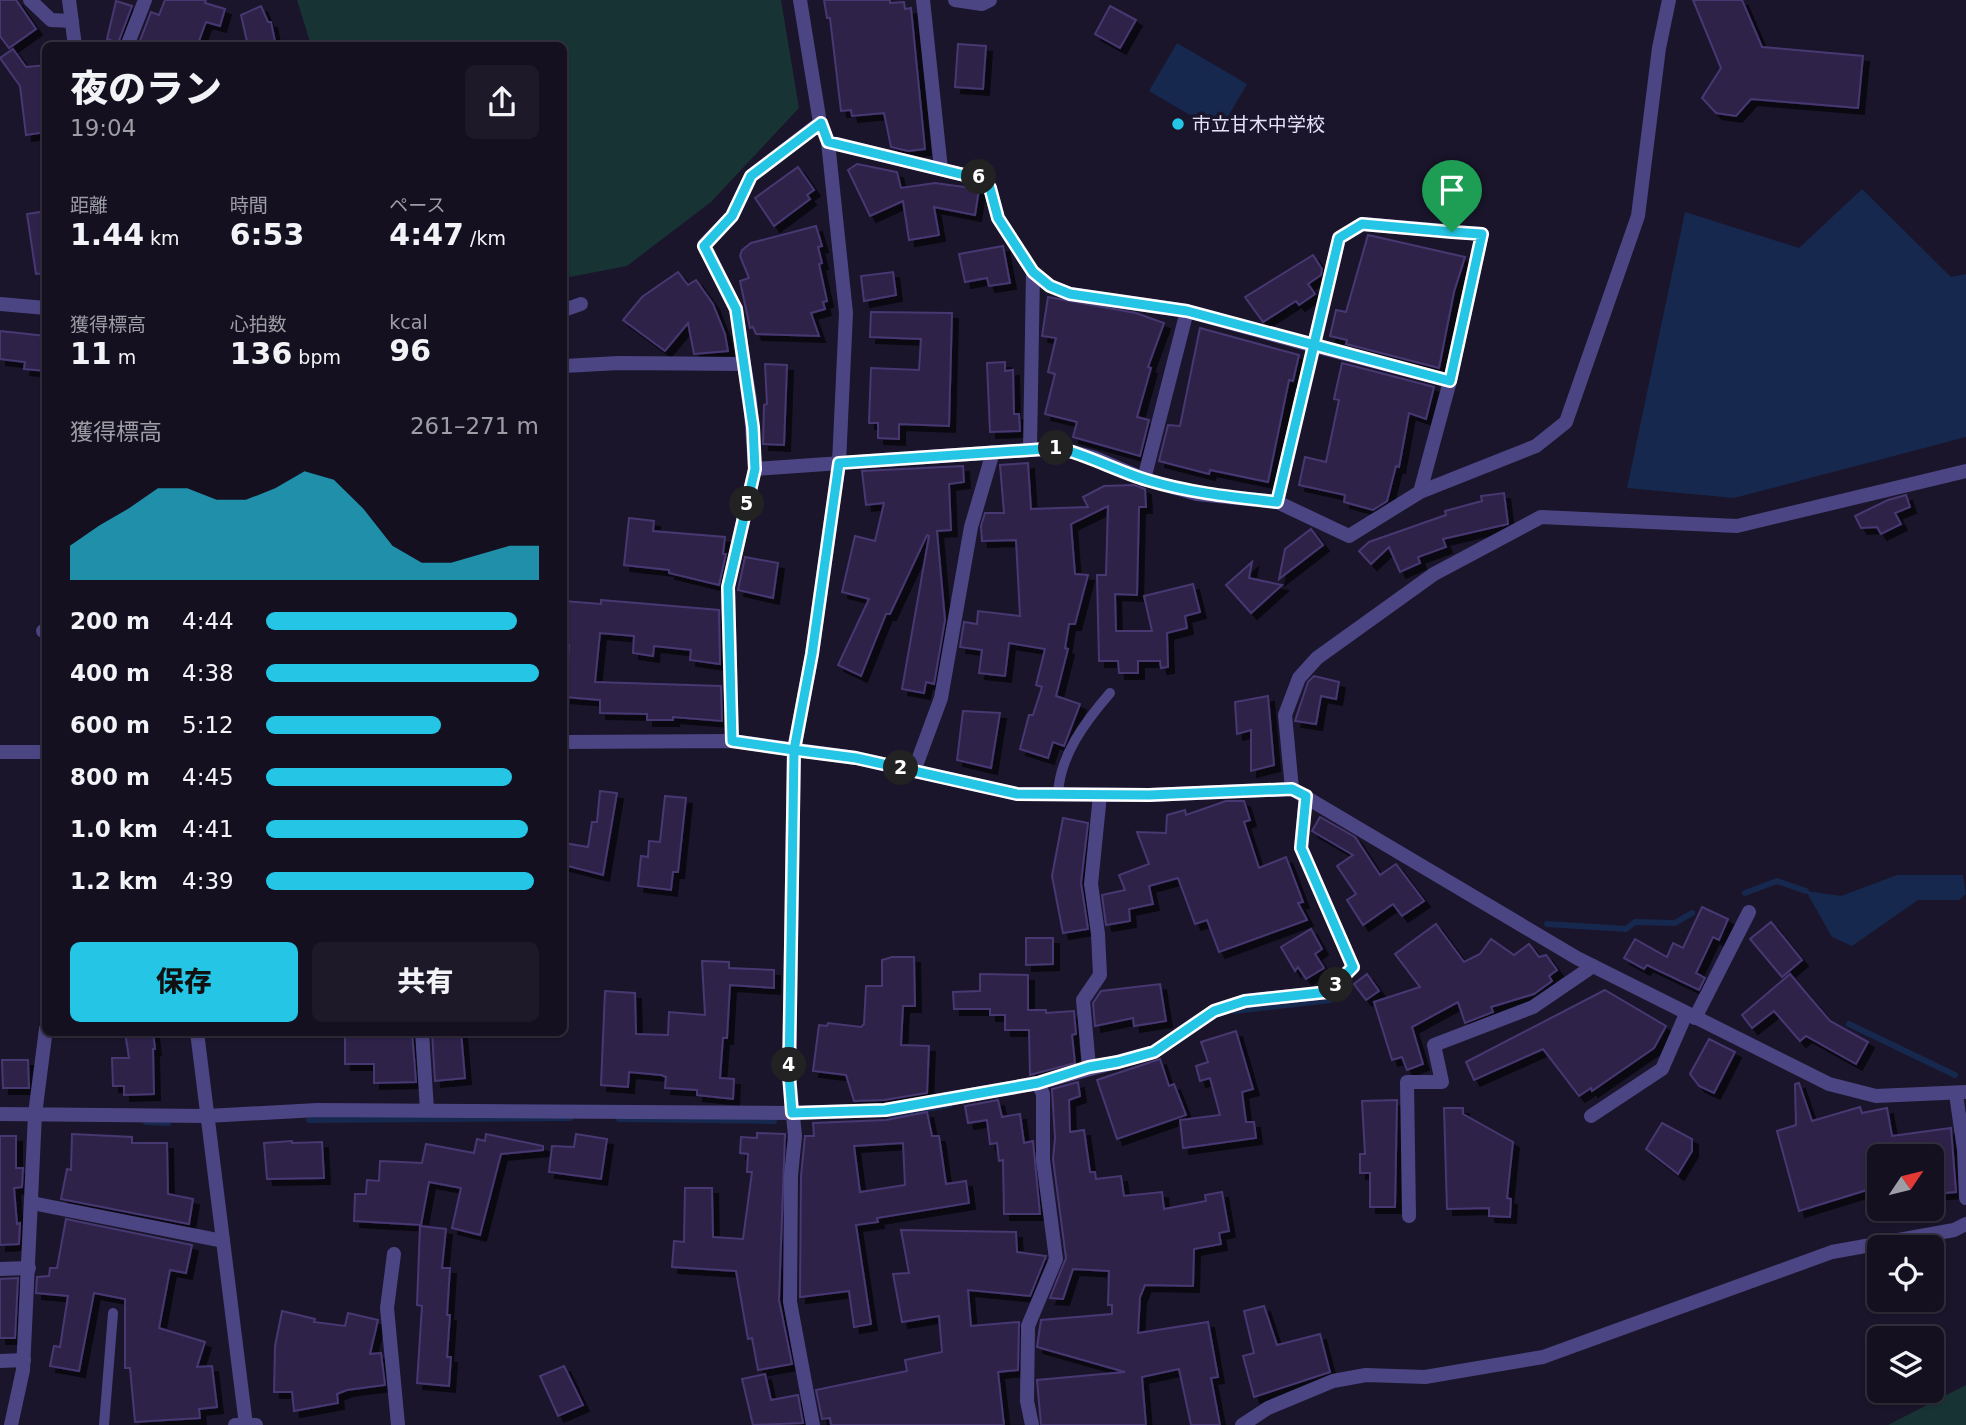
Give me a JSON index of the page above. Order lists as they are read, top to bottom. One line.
{"places":["市立甘木中学校"],"north":"top right","page":{"heading":["夜のラン","19:04"],"pins":["6","1","5","2","3","4"],"stats":[["距離","1.44 km"],["時間","6:53"],["ペース","4:47 /km"],["獲得標高","11 m"],["心拍数","136 bpm"],["kcal","96"]],"chart":["獲得標高","261–271 m"],"list":[{"name":"200 m","note":"4:44"},{"name":"400 m","note":"4:38"},{"name":"600 m","note":"5:12"},{"name":"800 m","note":"4:45"},{"name":"1.0 km","note":"4:41"},{"name":"1.2 km","note":"4:39"}],"buttons":["保存","共有"]}}
